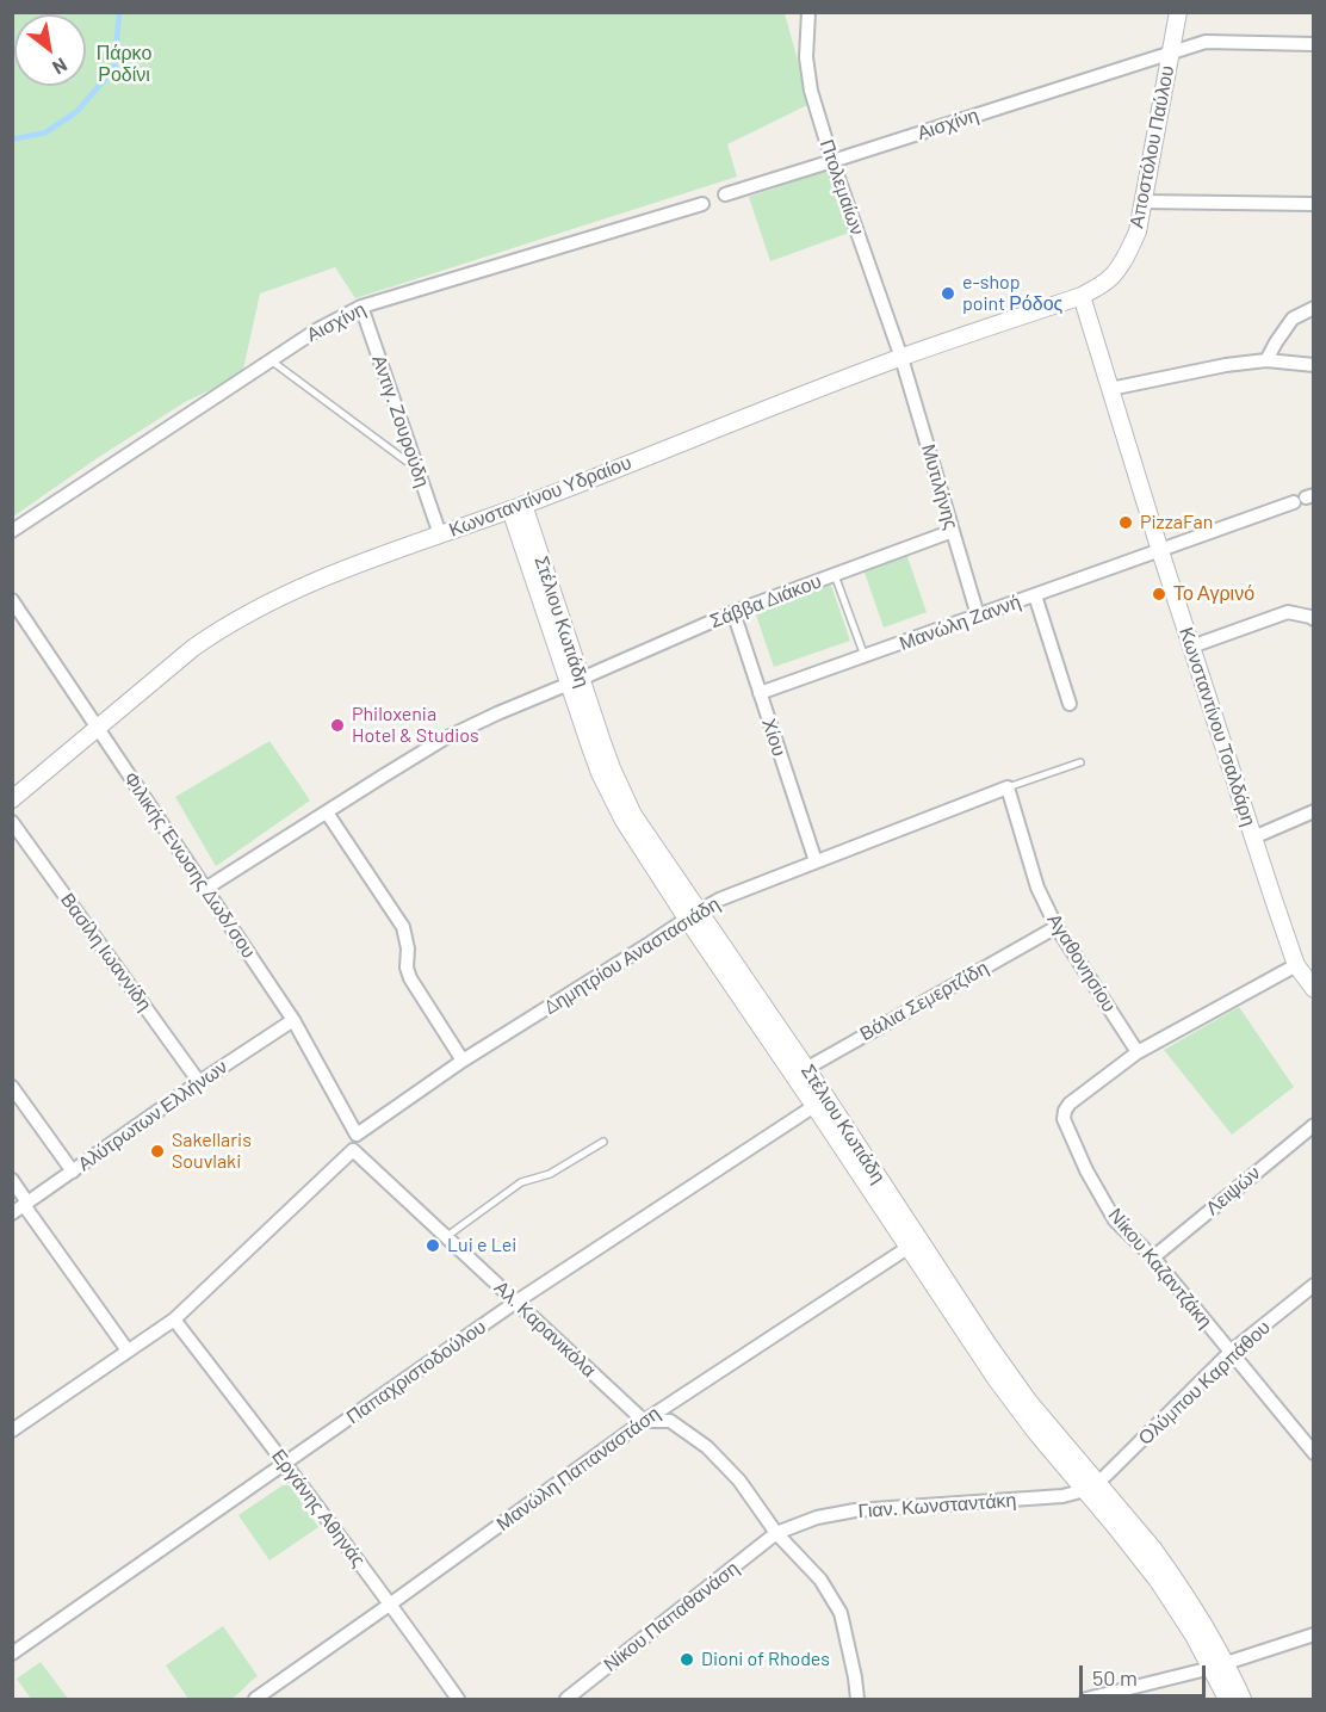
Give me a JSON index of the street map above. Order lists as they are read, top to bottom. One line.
{"streets":{"street":["Αισχίνη","Αποστόλου Παύλου","Πτολεμαίων","Αντιγ. Ζουρούδη","Μυτιλήνης","Κωνσταντίνου Υδραίου","Σάββα Διάκου","Στέλιου Κωτιάδη","Μανώλη Ζαννή","Κωνσταντίνου Τσαλδάρη","Χίου","Φιλικής Ένωσης Δωδ/σου","Βασίλη Ιωαννίδη","Δημητρίου Αναστασιάδη","Αγαθονησίου","Βάλια Σεμερτζίδη","Αλύτρωτων Ελλήνων","Λειψών","Νίκου Καζαντζάκη","Αλ. Καρανικόλα","Παπαχριστοδούλου","Ολύμπου Καρπάθου","Μανώλη Παπαναστάση","Γιαν. Κωνσταντάκη","Εργάνης Αθηνάς","Νίκου Παπαθανάση"]},"crossings":[["Αισχίνη","Αποστόλου Παύλου"],["Αισχίνη","Πτολεμαίων"],["Αισχίνη","Αντιγ. Ζουρούδη"],["Αποστόλου Παύλου","Κωνσταντίνου Υδραίου"],["Πτολεμαίων","Μυτιλήνης"],["Πτολεμαίων","Κωνσταντίνου Υδραίου"],["Αντιγ. Ζουρούδη","Κωνσταντίνου Υδραίου"],["Μυτιλήνης","Κωνσταντίνου Υδραίου"],["Μυτιλήνης","Σάββα Διάκου"],["Μυτιλήνης","Μανώλη Ζαννή"],["Κωνσταντίνου Υδραίου","Στέλιου Κωτιάδη"],["Κωνσταντίνου Υδραίου","Κωνσταντίνου Τσαλδάρη"],["Κωνσταντίνου Υδραίου","Φιλικής Ένωσης Δωδ/σου"],["Σάββα Διάκου","Στέλιου Κωτιάδη"],["Σάββα Διάκου","Χίου"],["Σάββα Διάκου","Φιλικής Ένωσης Δωδ/σου"],["Στέλιου Κωτιάδη","Δημητρίου Αναστασιάδη"],["Στέλιου Κωτιάδη","Βάλια Σεμερτζίδη"],["Στέλιου Κωτιάδη","Παπαχριστοδούλου"],["Στέλιου Κωτιάδη","Ολύμπου Καρπάθου"],["Στέλιου Κωτιάδη","Μανώλη Παπαναστάση"],["Στέλιου Κωτιάδη","Γιαν. Κωνσταντάκη"],["Μανώλη Ζαννή","Κωνσταντίνου Τσαλδάρη"],["Μανώλη Ζαννή","Χίου"],["Κωνσταντίνου Τσαλδάρη","Νίκου Καζαντζάκη"],["Χίου","Δημητρίου Αναστασιάδη"],["Φιλικής Ένωσης Δωδ/σου","Δημητρίου Αναστασιάδη"],["Φιλικής Ένωσης Δωδ/σου","Αλύτρωτων Ελλήνων"],["Βασίλη Ιωαννίδη","Αλύτρωτων Ελλήνων"],["Δημητρίου Αναστασιάδη","Αγαθονησίου"],["Αγαθονησίου","Βάλια Σεμερτζίδη"],["Αγαθονησίου","Νίκου Καζαντζάκη"],["Λειψών","Νίκου Καζαντζάκη"],["Νίκου Καζαντζάκη","Ολύμπου Καρπάθου"],["Αλ. Καρανικόλα","Παπαχριστοδούλου"],["Αλ. Καρανικόλα","Μανώλη Παπαναστάση"],["Παπαχριστοδούλου","Εργάνης Αθηνάς"],["Ολύμπου Καρπάθου","Γιαν. Κωνσταντάκη"],["Μανώλη Παπαναστάση","Εργάνης Αθηνάς"],["Γιαν. Κωνσταντάκη","Νίκου Παπαθανάση"]],"parks":["Πάρκο Ροδίνι"],"places":["e-shop point Ρόδος","PizzaFan","Το Αγρινό","Philoxenia Hotel & Studios","Sakellaris Souvlaki","Lui e Lei","Dioni of Rhodes"],"scale_bar":"50 m","north":"bottom right"}
